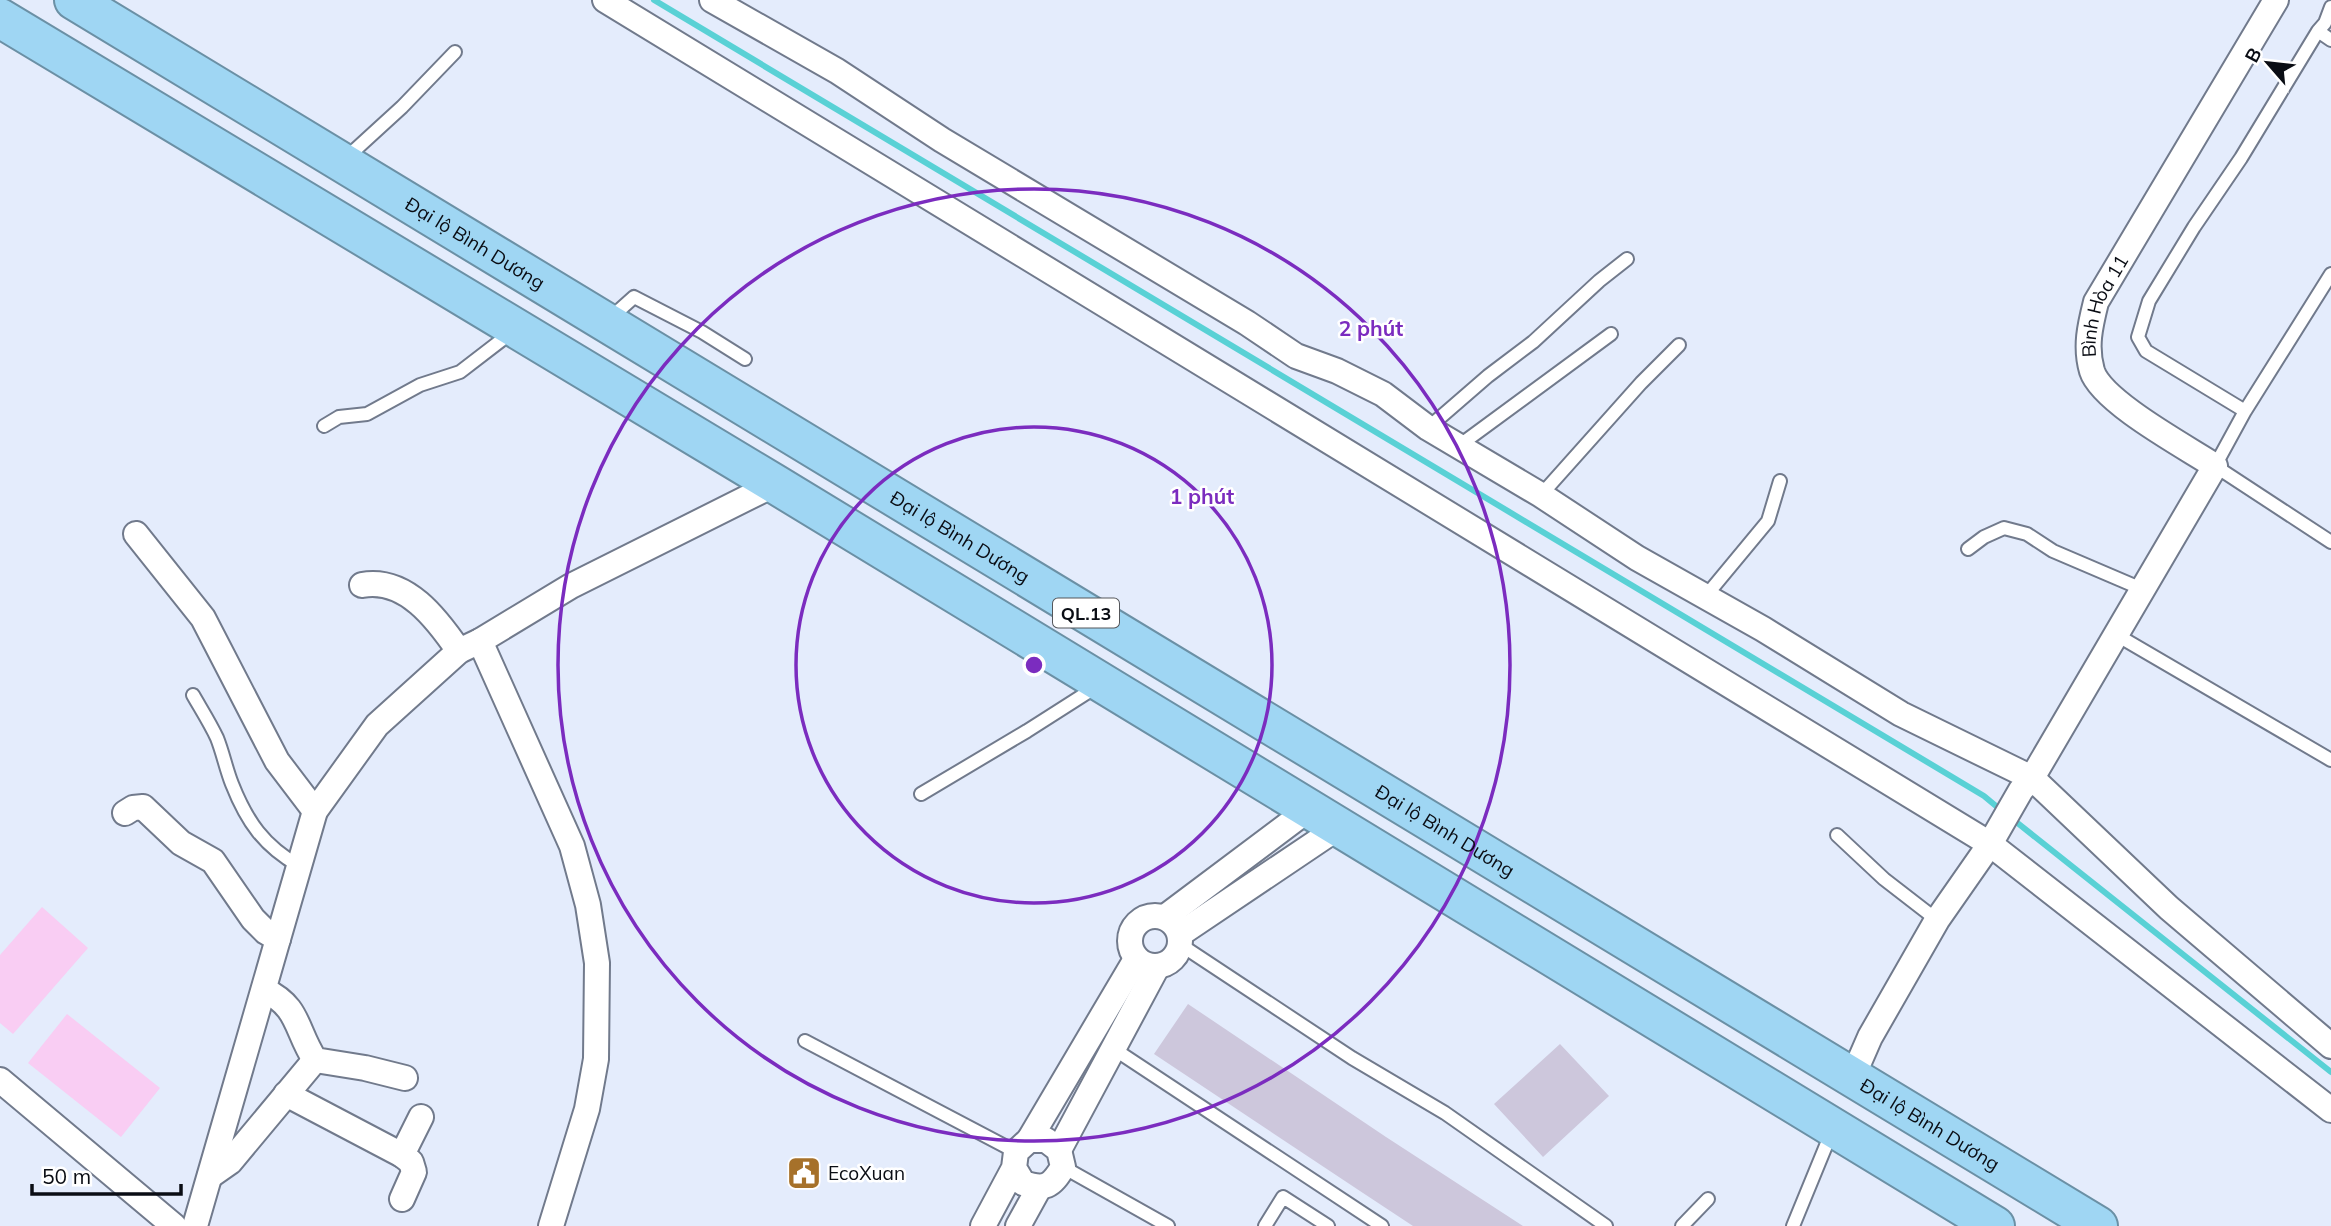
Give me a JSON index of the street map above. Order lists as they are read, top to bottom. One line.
{"streets":{"highway":["Đại lộ Bình Dương","QL.13"],"street":["Bình Hòa 11"]},"places":{"public building":["EcoXuan"]},"scale_bar":"50 m","north":"top left","rings":["2 phút","1 phút"]}
